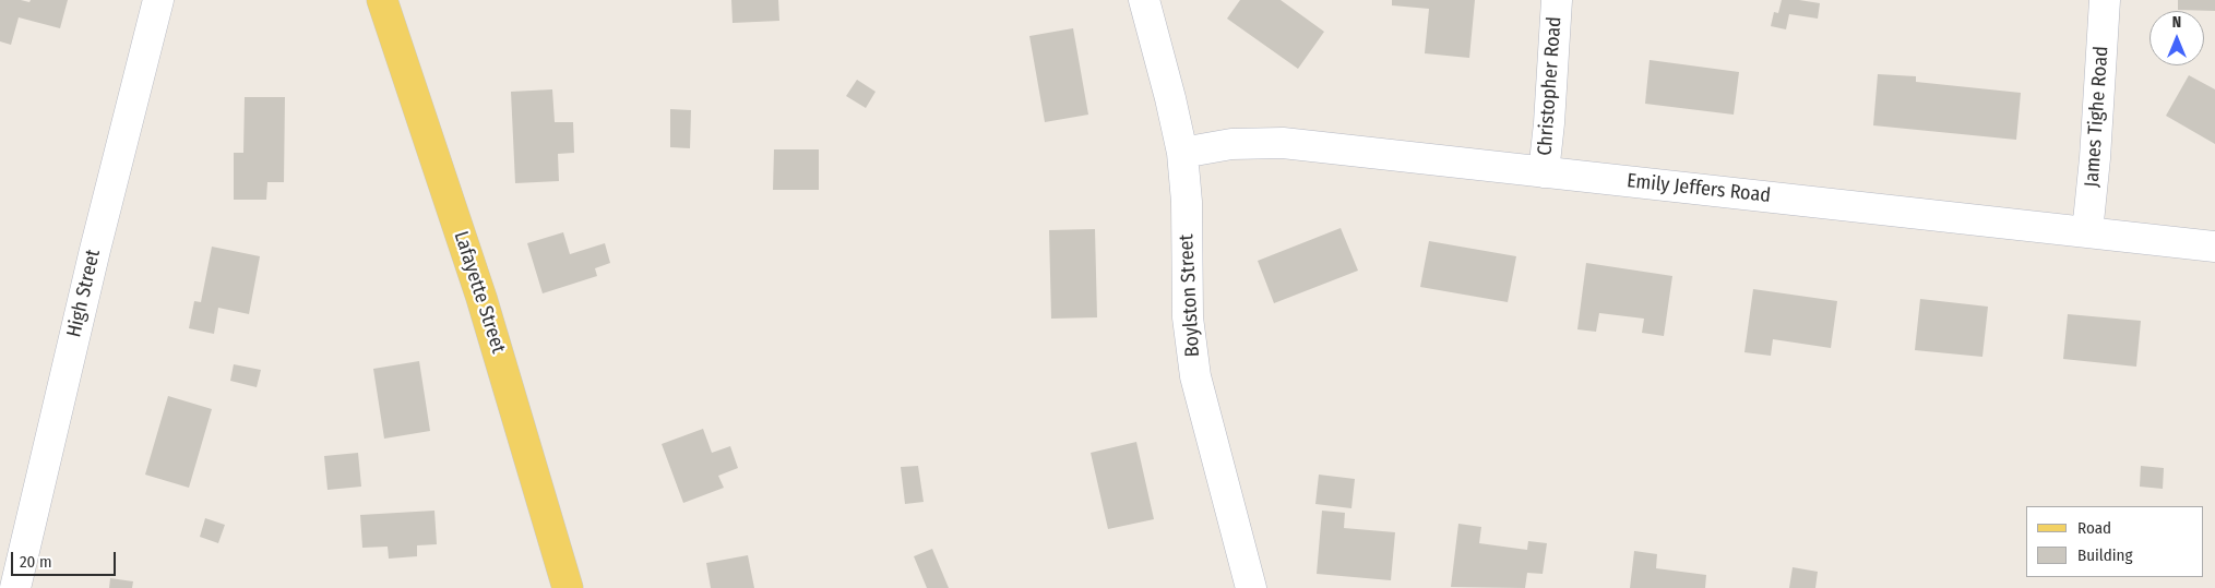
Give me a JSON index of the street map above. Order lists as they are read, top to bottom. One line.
{"streets":{"main road":["Lafayette Street"],"street":["Christopher Road","James Tighe Road","Emily Jeffers Road","High Street","Boylston Street"]},"crossings":[["Christopher Road","Emily Jeffers Road"],["James Tighe Road","Emily Jeffers Road"],["Emily Jeffers Road","Boylston Street"]],"legend":["Road","Building"],"scale_bar":"20 m","north":"top"}
